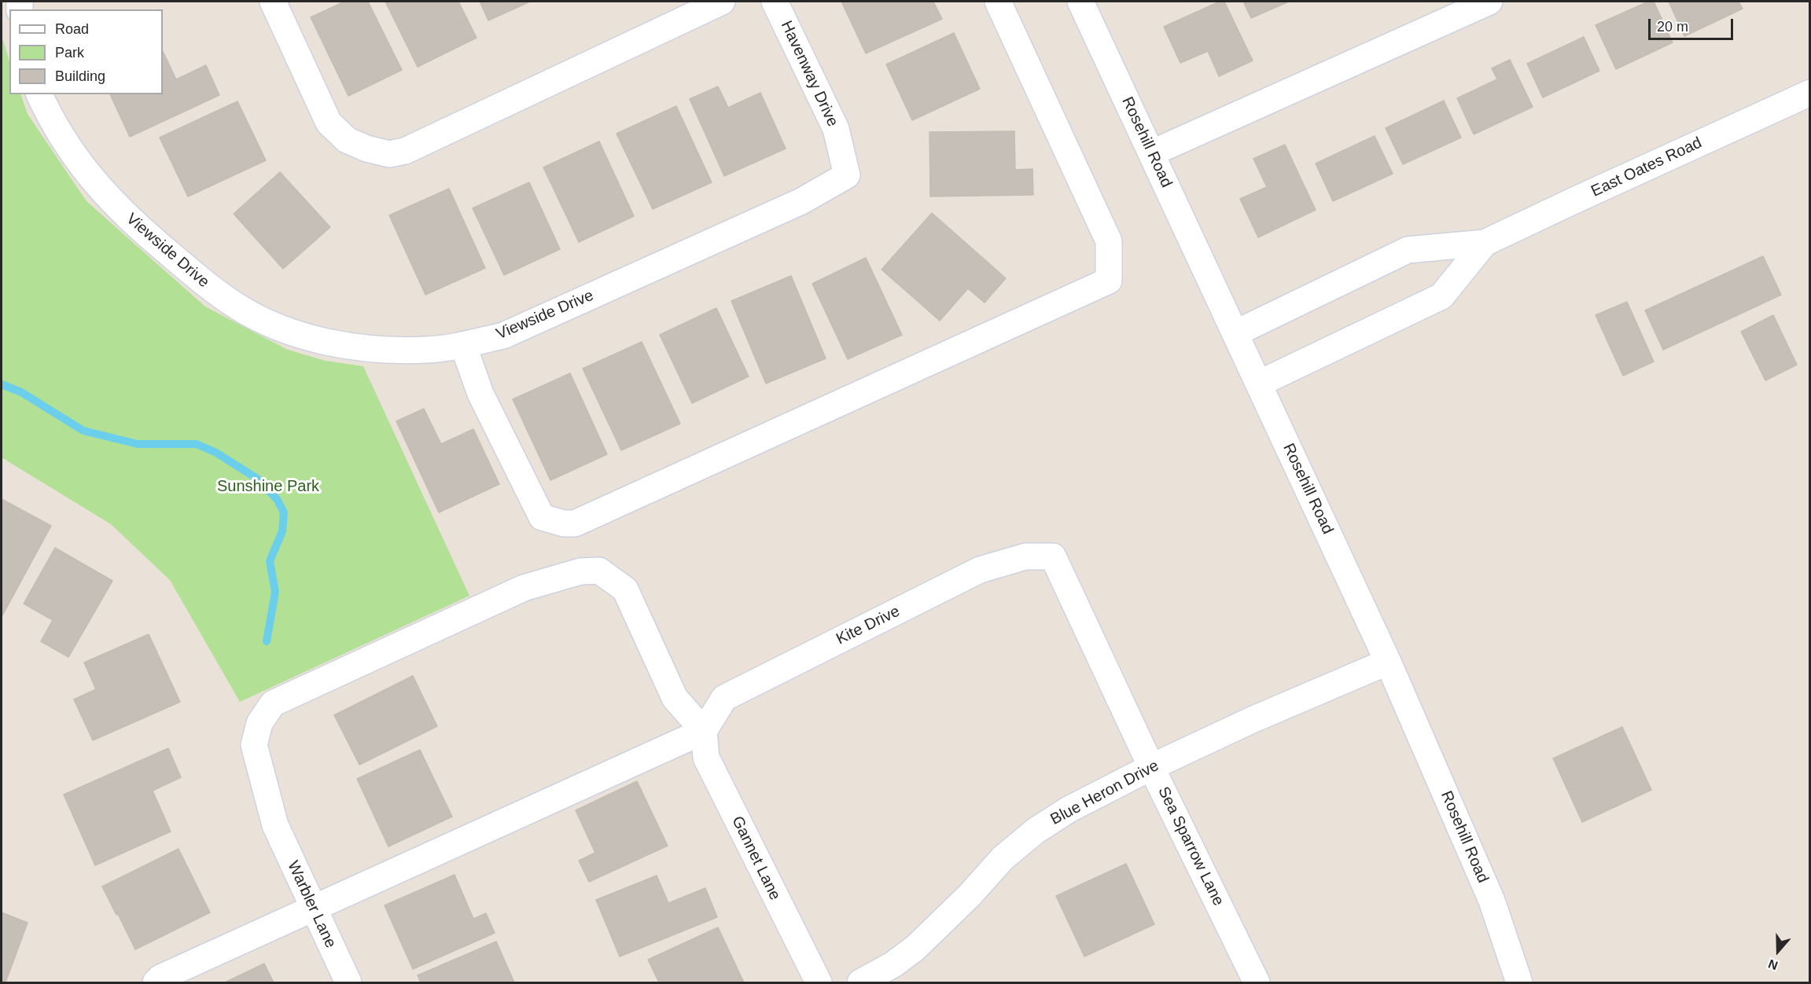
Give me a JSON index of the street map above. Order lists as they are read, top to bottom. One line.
{"streets":{"street":["Havenway Drive","Rosehill Road","East Oates Road","Viewside Drive","Kite Drive","Blue Heron Drive","Sea Sparrow Lane","Gannet Lane","Warbler Lane"]},"crossings":[["Havenway Drive","Viewside Drive"],["Rosehill Road","East Oates Road"],["Rosehill Road","Blue Heron Drive"],["Kite Drive","Sea Sparrow Lane"],["Kite Drive","Gannet Lane"],["Kite Drive","Warbler Lane"],["Blue Heron Drive","Sea Sparrow Lane"],["Gannet Lane","Warbler Lane"]],"parks":["Sunshine Park"],"legend":["Road","Park","Building"],"scale_bar":"20 m","north":"bottom"}
